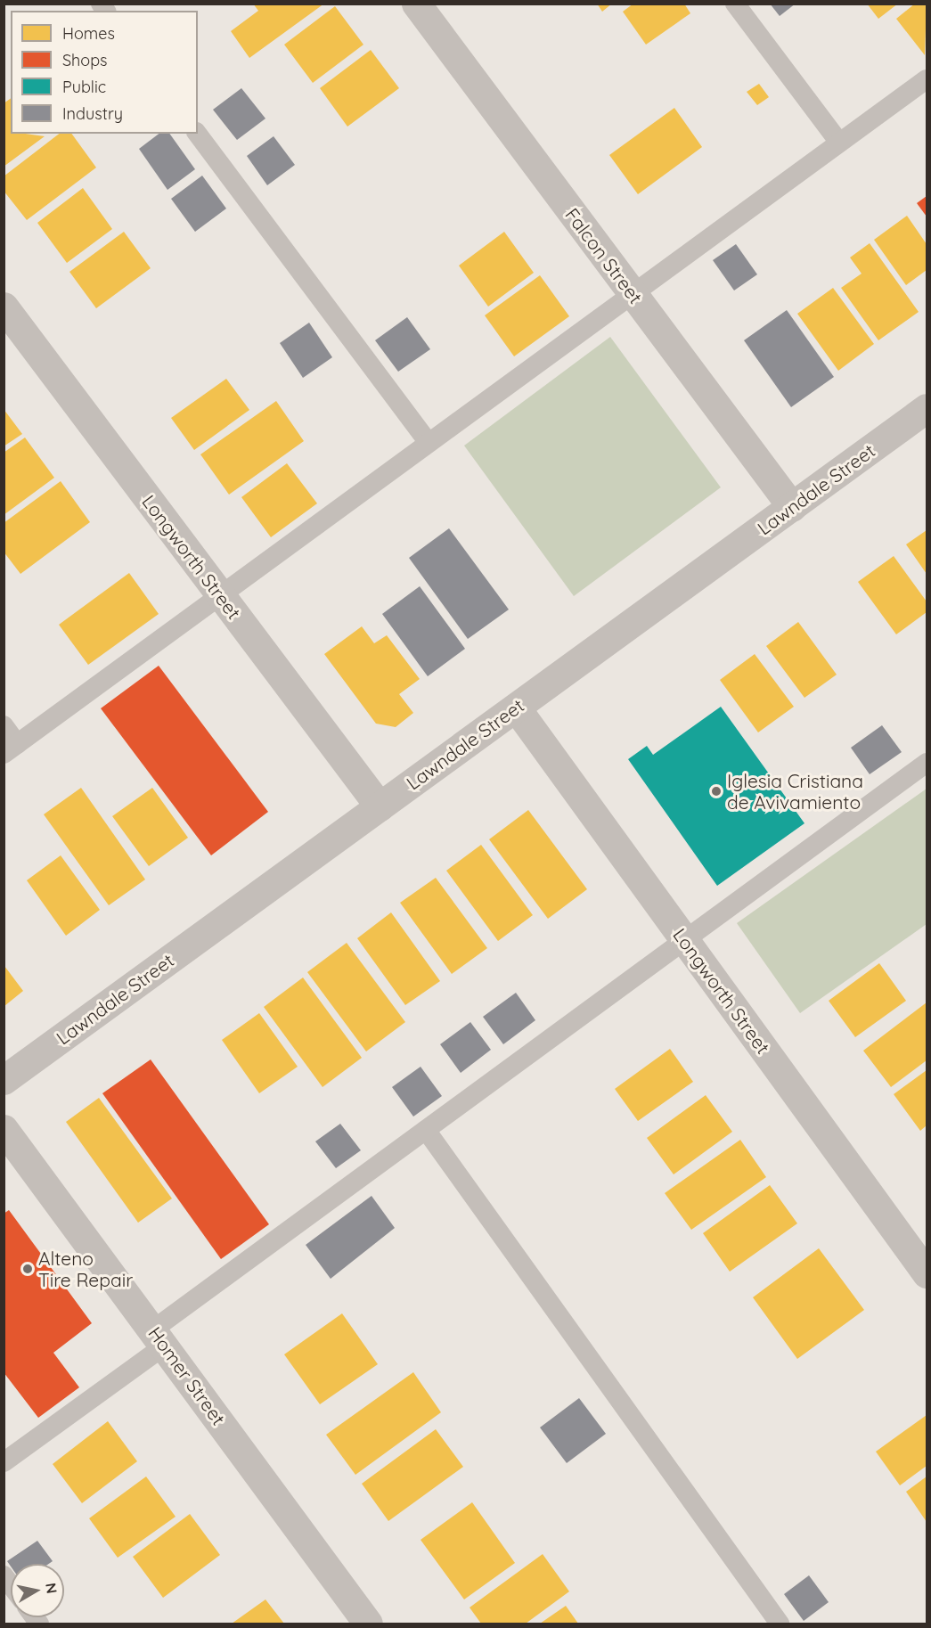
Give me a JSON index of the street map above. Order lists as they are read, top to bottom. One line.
{"streets":{"street":["Falcon Street","Lawndale Street","Longworth Street","Homer Street"]},"crossings":[["Falcon Street","Lawndale Street"],["Lawndale Street","Longworth Street"]],"places":["Iglesia Cristiana de Avivamiento","Alteno Tire Repair"],"legend":["Homes","Shops","Public","Industry"],"north":"right"}
